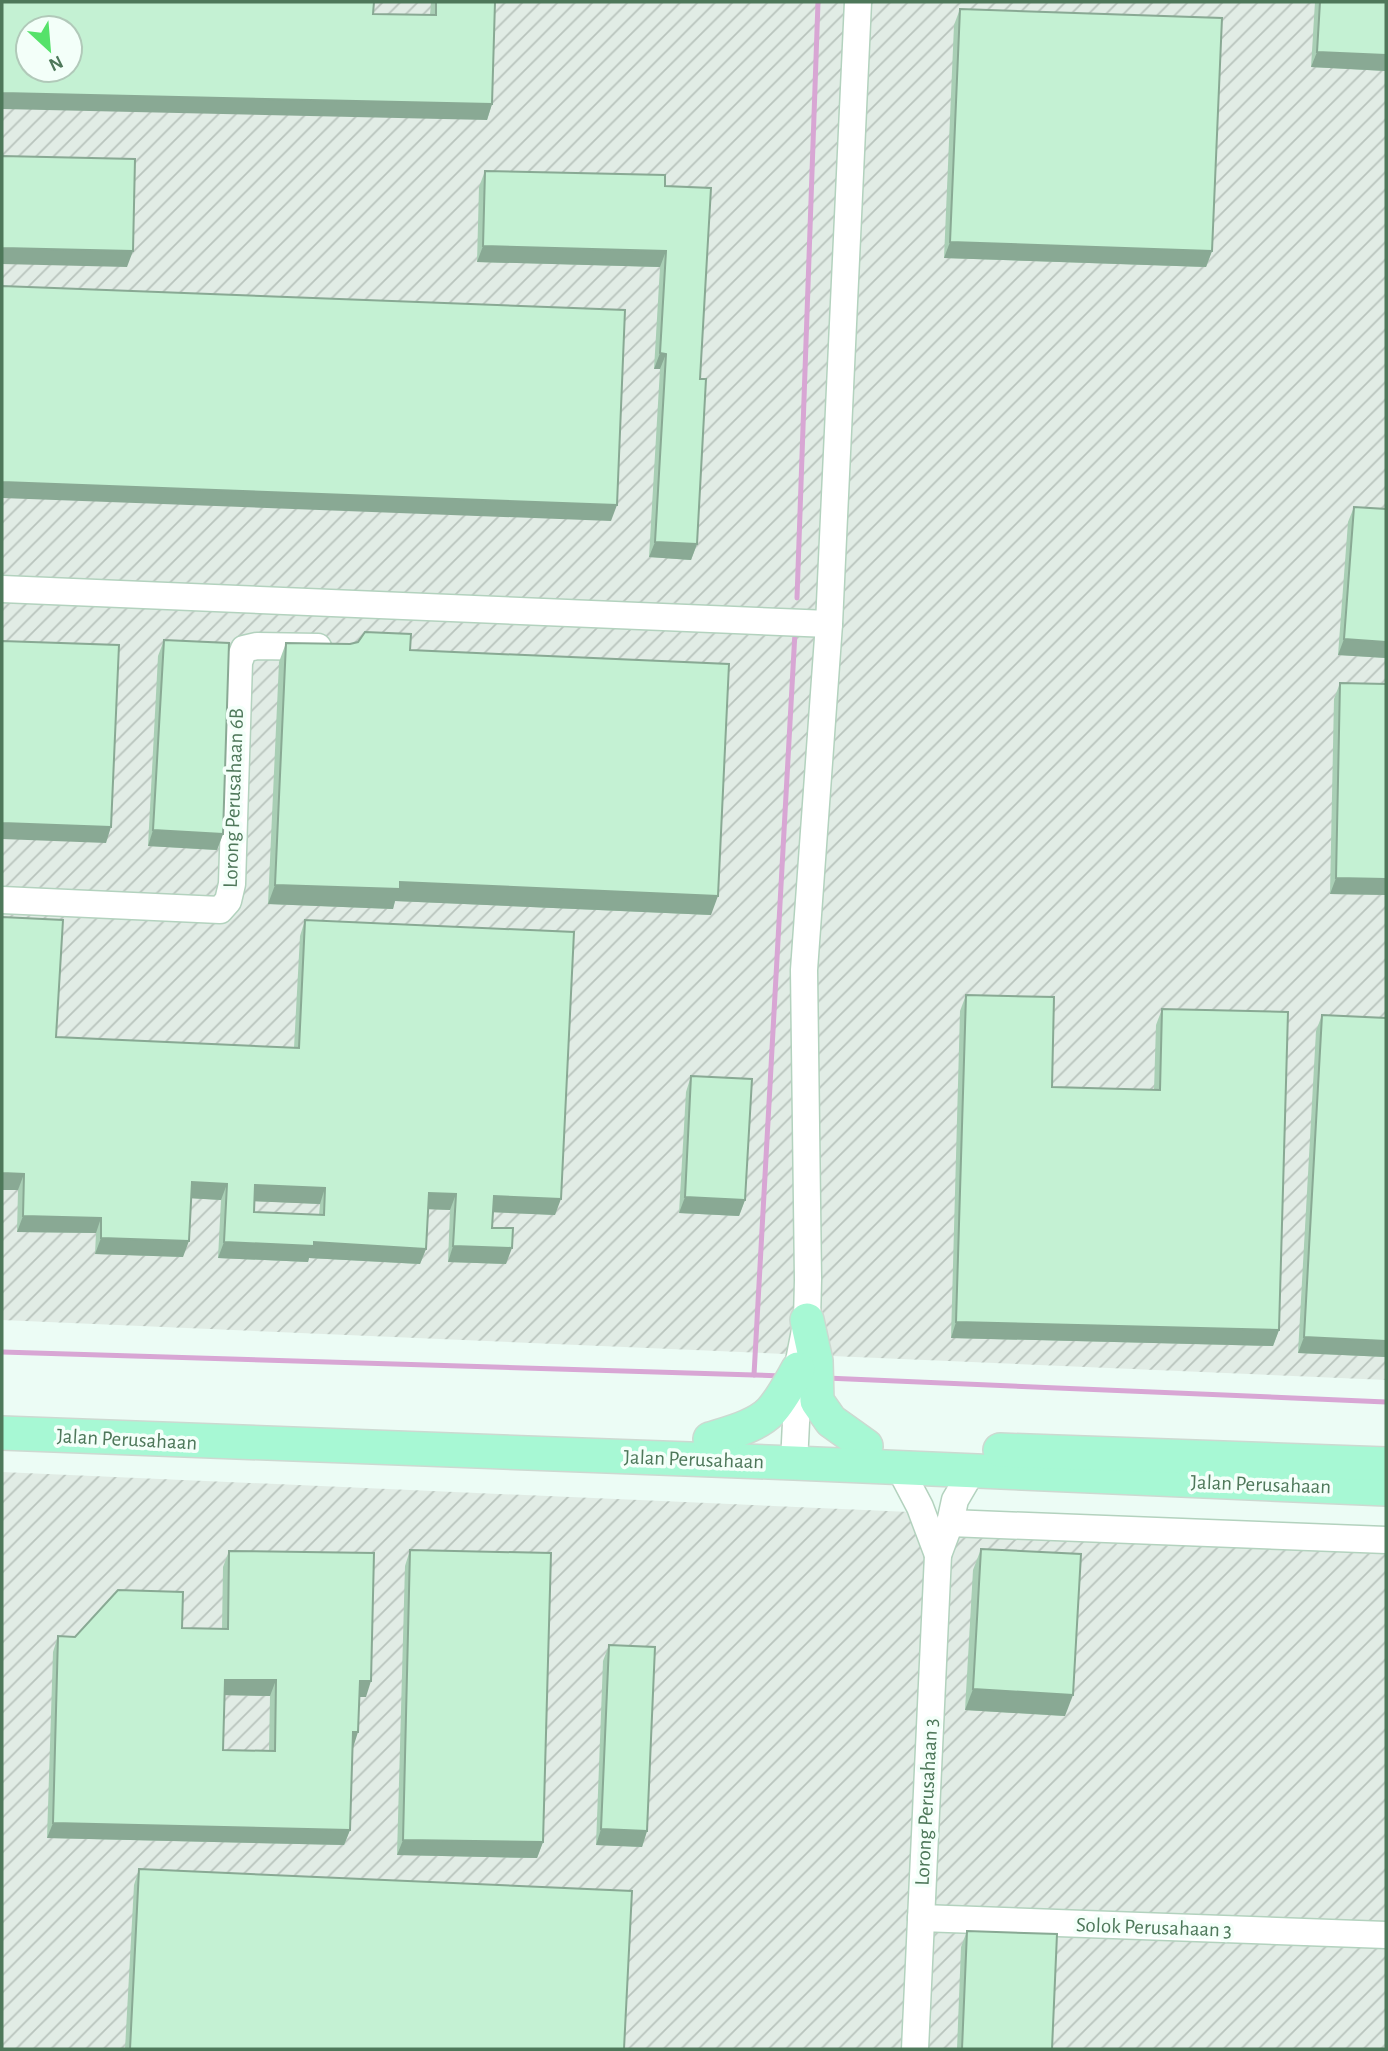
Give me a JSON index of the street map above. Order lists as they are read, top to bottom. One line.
{"streets":{"main road":["Jalan Perusahaan"],"street":["Lorong Perusahaan 6B","Lorong Perusahaan 3","Solok Perusahaan 3"]},"crossings":[["Jalan Perusahaan","Lorong Perusahaan 3"],["Lorong Perusahaan 3","Solok Perusahaan 3"]],"north":"bottom right"}
